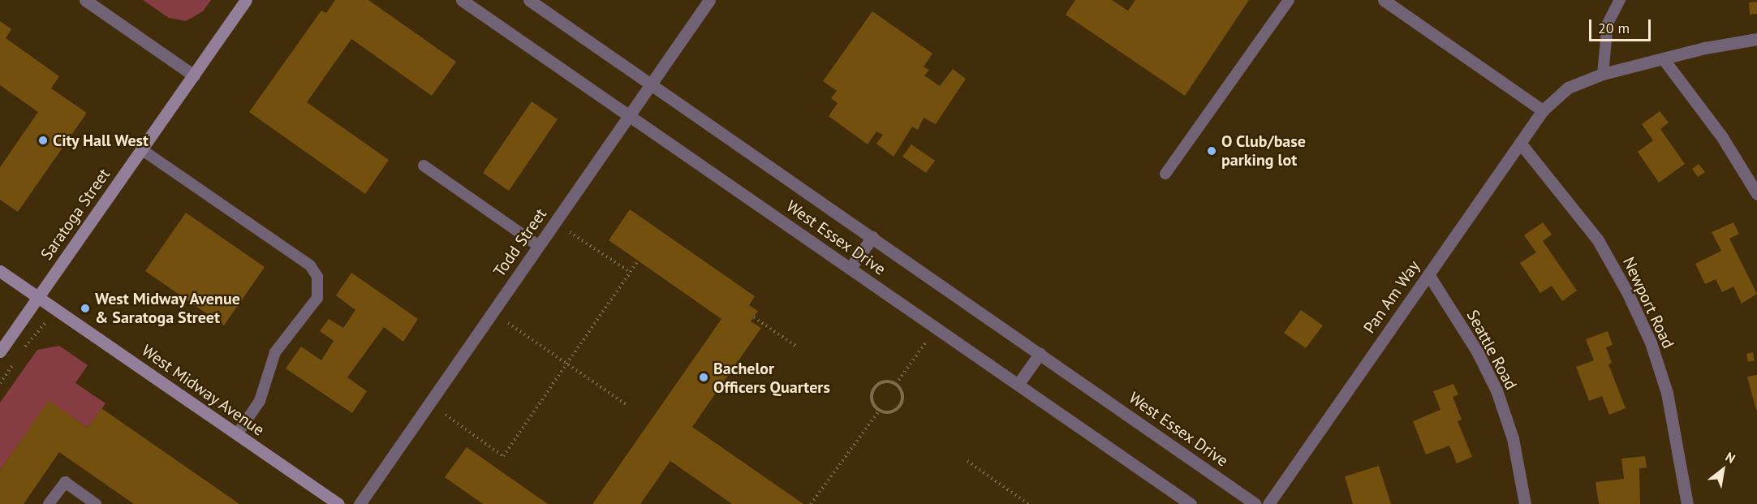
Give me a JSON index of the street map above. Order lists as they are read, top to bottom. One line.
{"streets":{"street":["Saratoga Street","West Essex Drive","Todd Street","Pan Am Way","Newport Road","Seattle Road","West Midway Avenue"]},"crossings":[["Saratoga Street","West Midway Avenue"],["West Essex Drive","Todd Street"],["Pan Am Way","Newport Road"],["Pan Am Way","Seattle Road"]],"places":["City Hall West","O Club/base parking lot","West Midway Avenue & Saratoga Street","Bachelor Officers Quarters"],"scale_bar":"20 m","north":"top right"}
